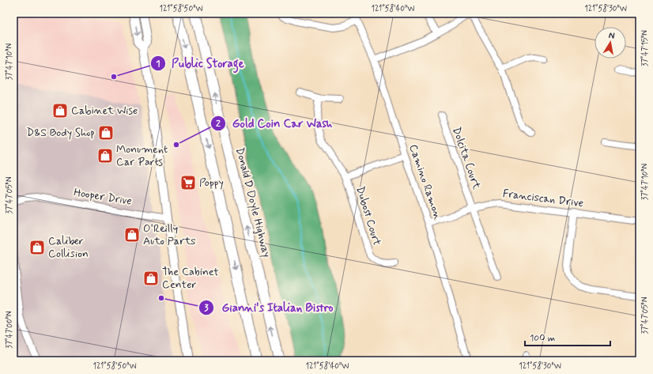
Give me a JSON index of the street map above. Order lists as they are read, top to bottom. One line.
{"streets":{"highway":["Donald D Doyle Highway"],"street":["Dolcita Court","Camino Ramon","Hooper Drive","Franciscan Drive","Dubost Court"]},"crossings":[["Dolcita Court","Franciscan Drive"],["Camino Ramon","Franciscan Drive"],["Camino Ramon","Dubost Court"]],"places":{"other":["Public Storage","Gold Coin Car Wash","Gianni's Italian Bistro"],"shop":["Cabinet Wise","D&S Body Shop","Monument Car Parts","O'Reilly Auto Parts","Caliber Collision","The Cabinet Center"],"supermarket":["Poppy"]},"scale_bar":"100 m","north":"top","coordinates":["121°58'50\"W","121°58'40\"W","121°58'30\"W","37°47'15\"N","37°47'10\"N","37°47'05\"N","37°47'00\"N"]}
